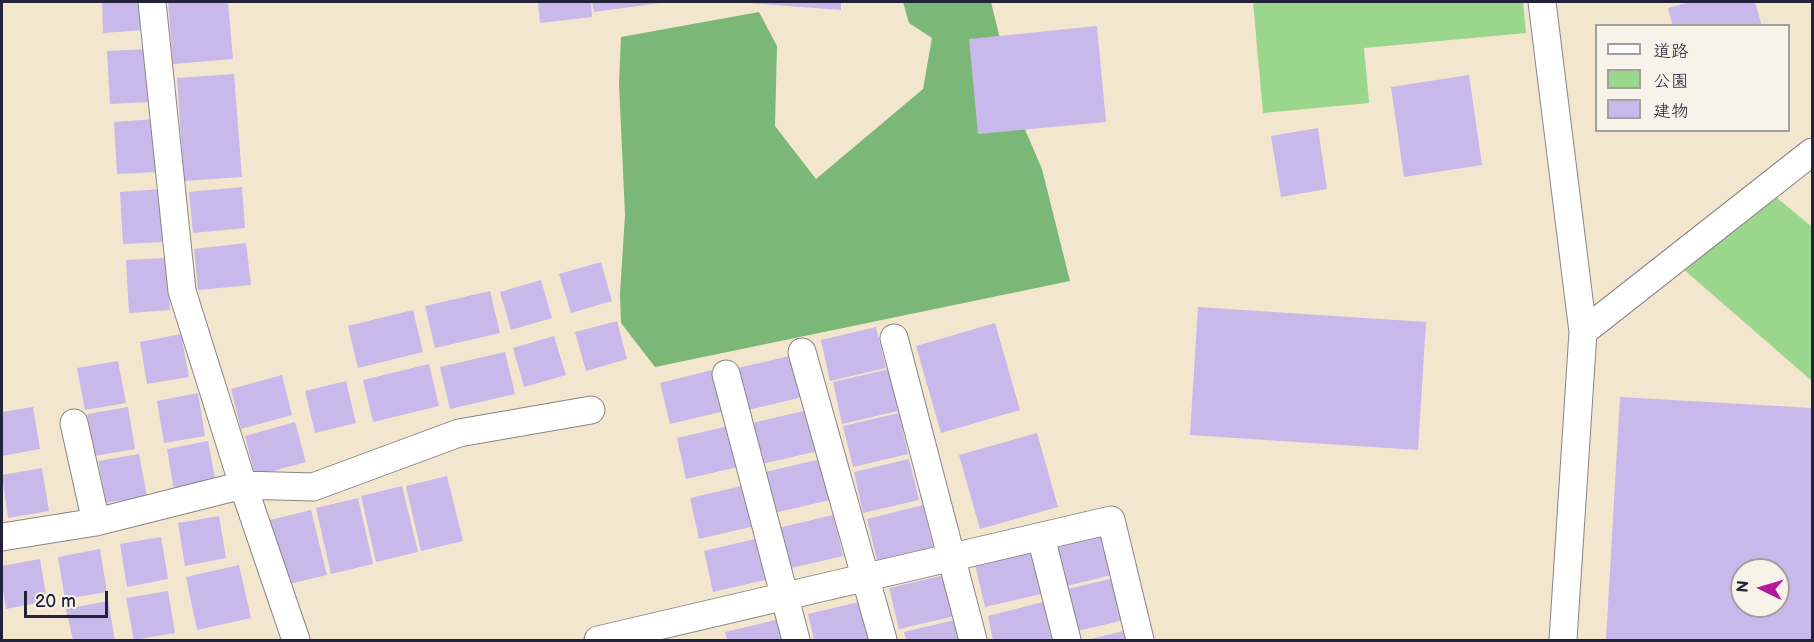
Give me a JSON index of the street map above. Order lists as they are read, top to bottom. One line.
{"legend":["道路","公園","建物"],"scale_bar":"20 m","north":"left"}
